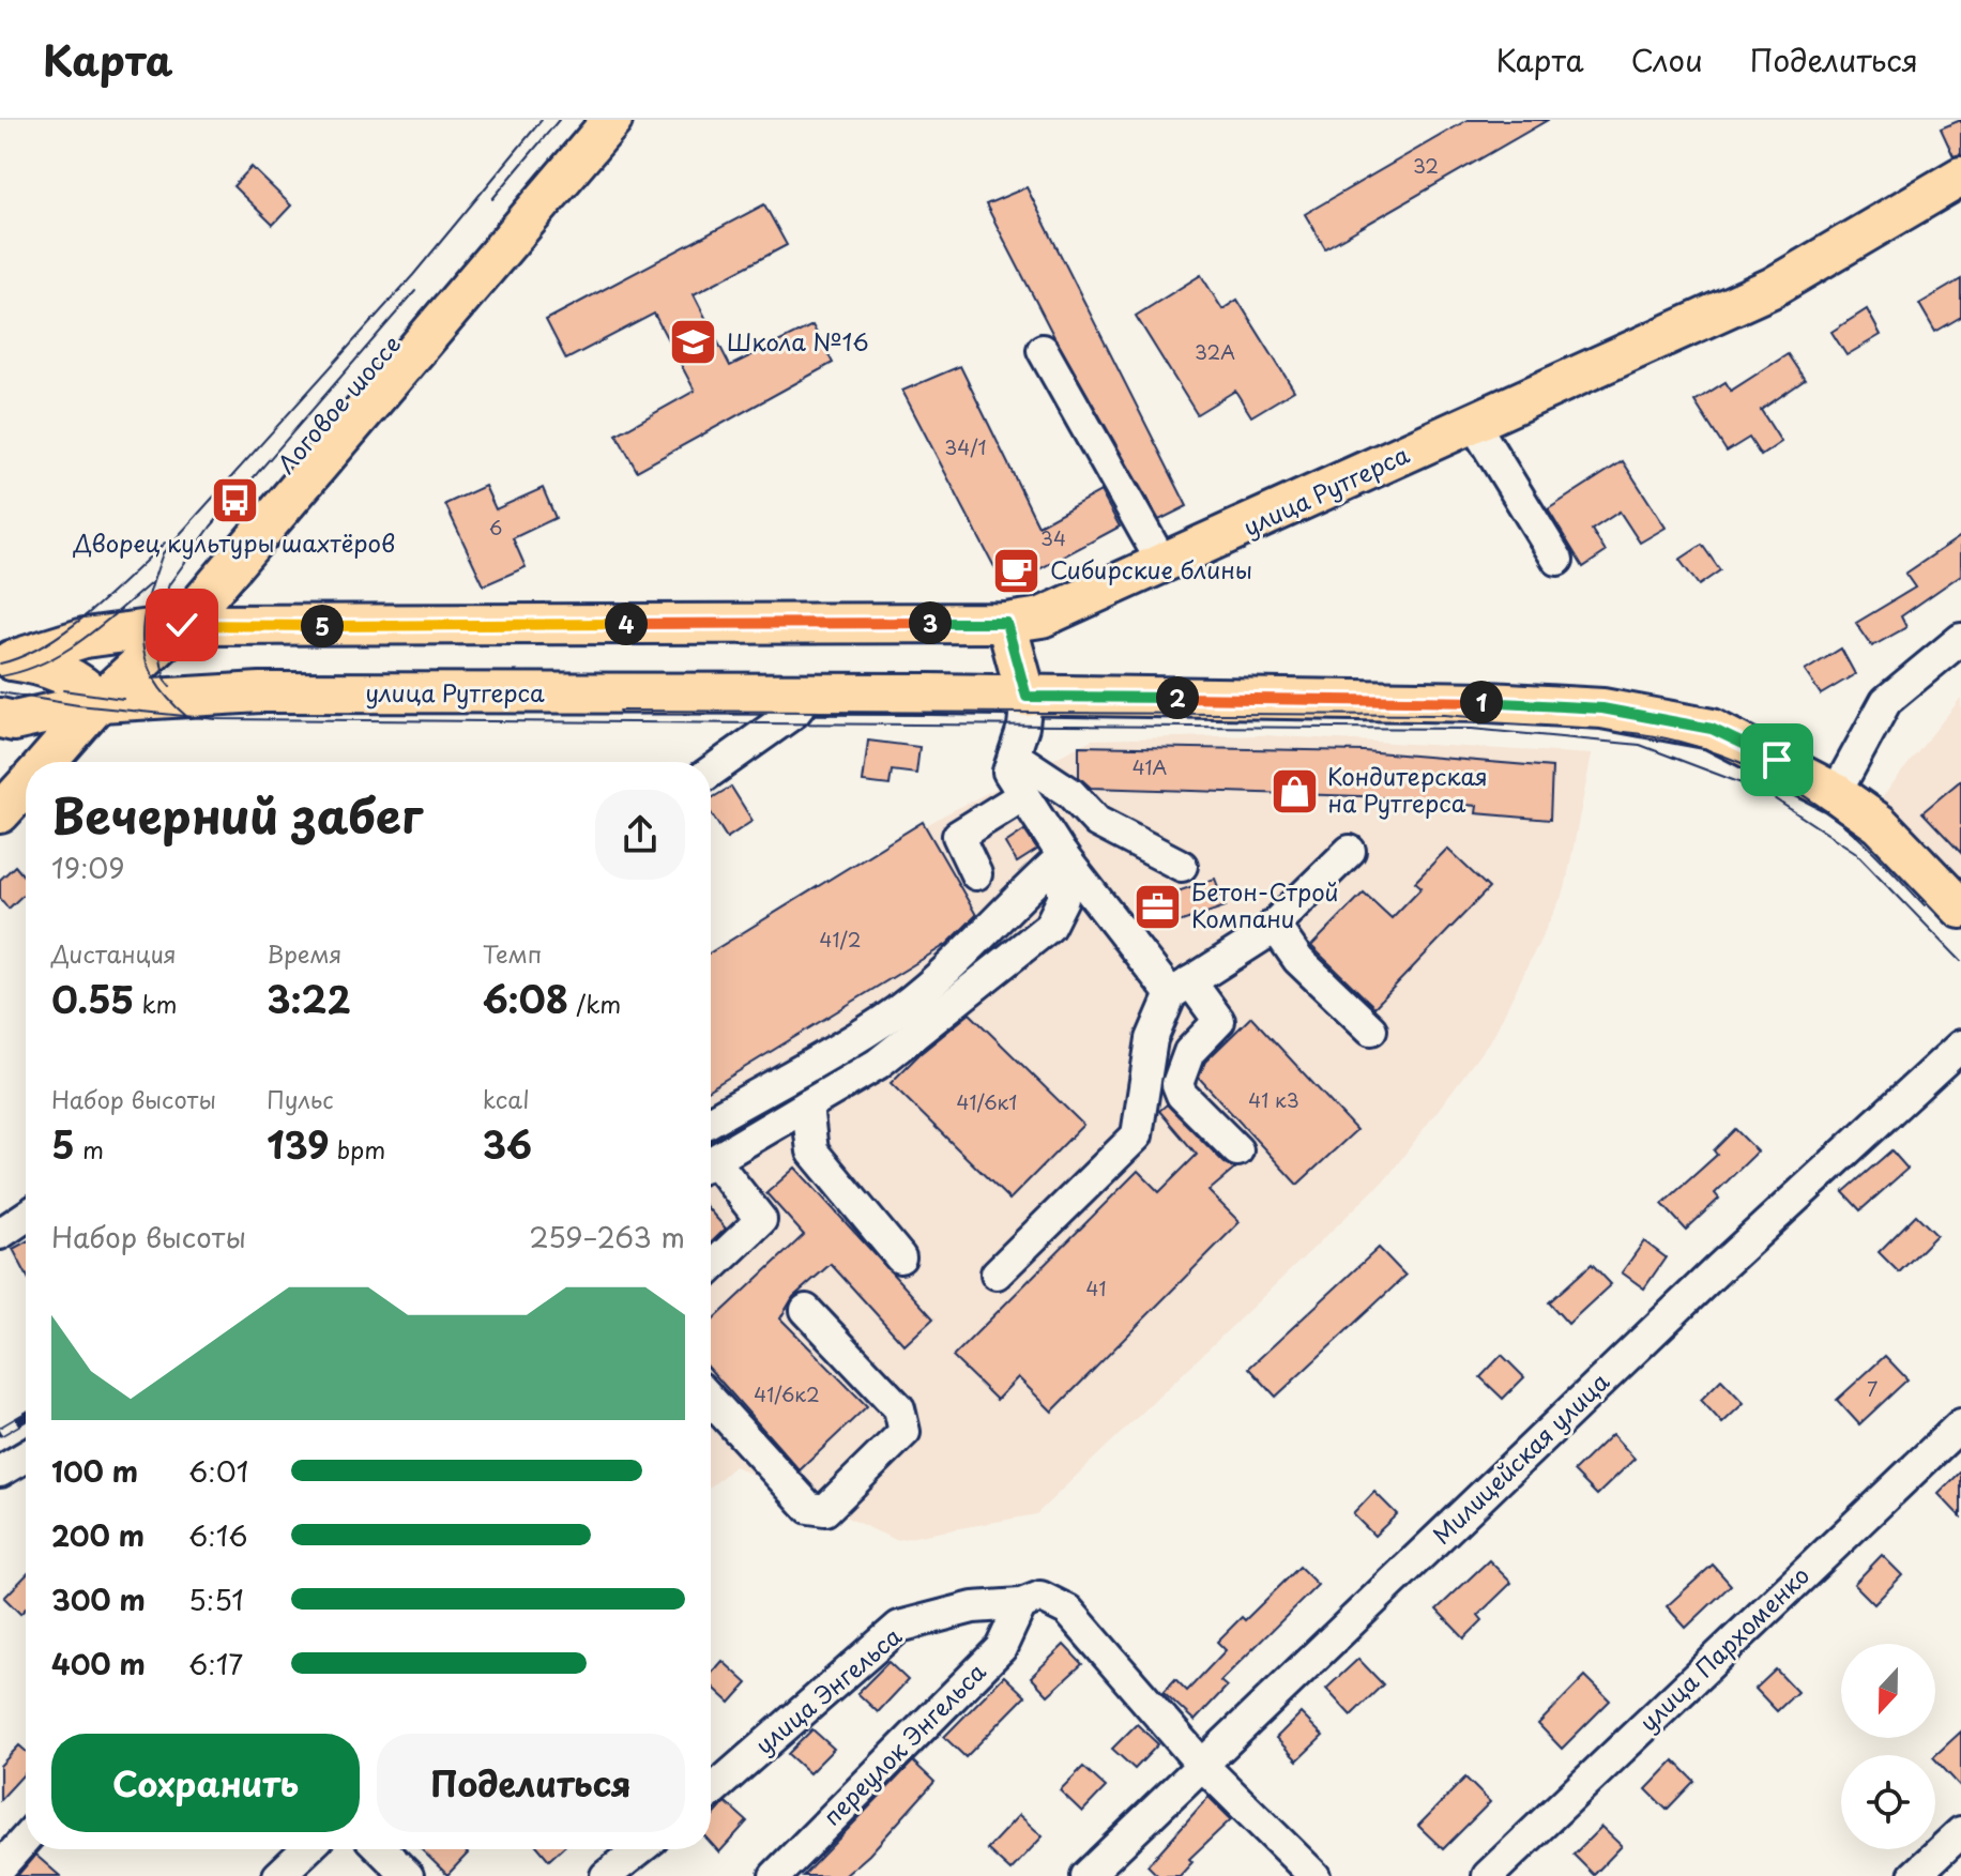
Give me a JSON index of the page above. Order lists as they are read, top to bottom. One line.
{"streets":{"main road":["Логовое шоссе","улица Рутгерса"],"lane":["Милицейская улица","улица Пархоменко","улица Энгельса","переулок Энгельса"]},"crossings":[["Логовое шоссе","улица Рутгерса"],["Милицейская улица","улица Энгельса"],["улица Энгельса","переулок Энгельса"]],"places":{"school or university":["Школа №16"],"bus stop":["Дворец культуры шахтёров"],"cafe":["Сибирские блины"],"shop":["Кондитерская на Рутгерса"],"office":["Бетон-Строй Компани"]},"house_numbers":["32","32А","34/1","6","34","41А","41/2","41 к3","41/6к1","41","7","41/6к2"],"north":"bottom","page":{"header":"Карта","nav":["Карта","Слои","Поделиться"],"pins":["3","4","5","2","1"],"heading":["Вечерний забег","19:09"],"stats":[["Дистанция","0.55 km"],["Время","3:22"],["Темп","6:08 /km"],["Набор высоты","5 m"],["Пульс","139 bpm"],["kcal","36"]],"chart":["Набор высоты","259–263 m"],"list":[{"name":"100 m","note":"6:01"},{"name":"200 m","note":"6:16"},{"name":"300 m","note":"5:51"},{"name":"400 m","note":"6:17"}],"buttons":["Сохранить","Поделиться"]}}
